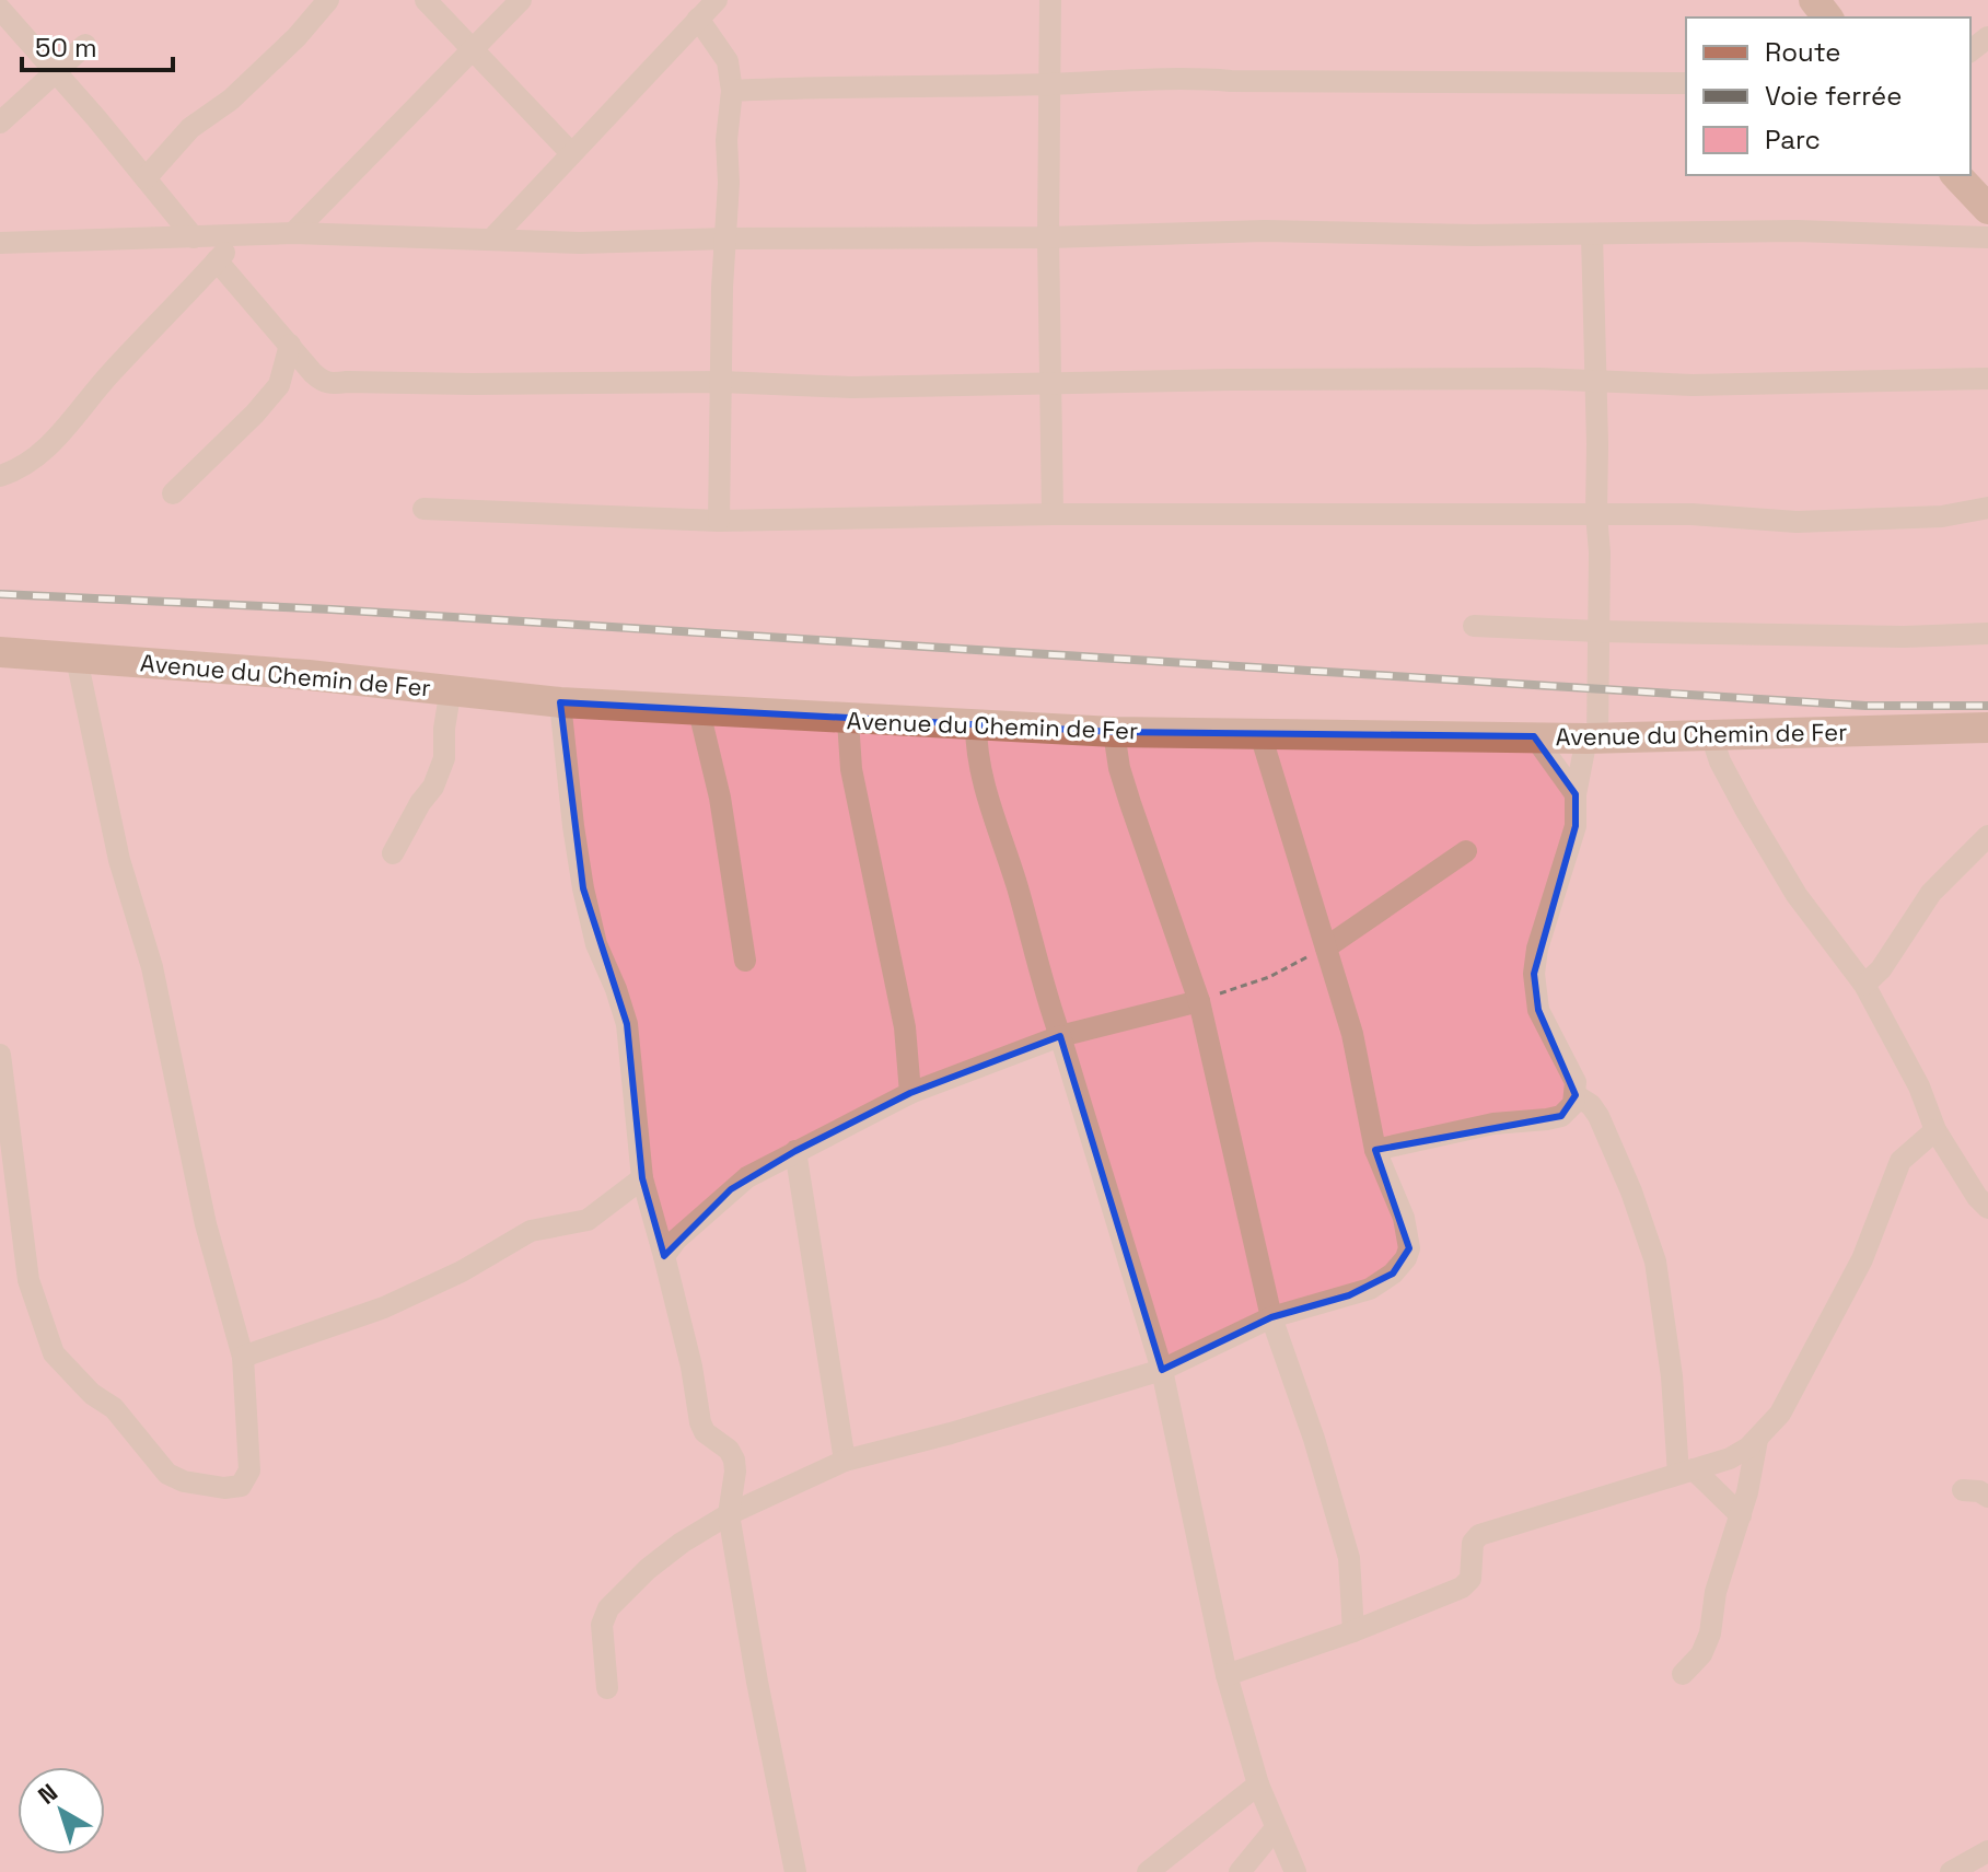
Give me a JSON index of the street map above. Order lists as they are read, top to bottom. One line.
{"streets":{"street":["Avenue du Chemin de Fer"]},"legend":["Route","Voie ferrée","Parc"],"scale_bar":"50 m","north":"top left"}
